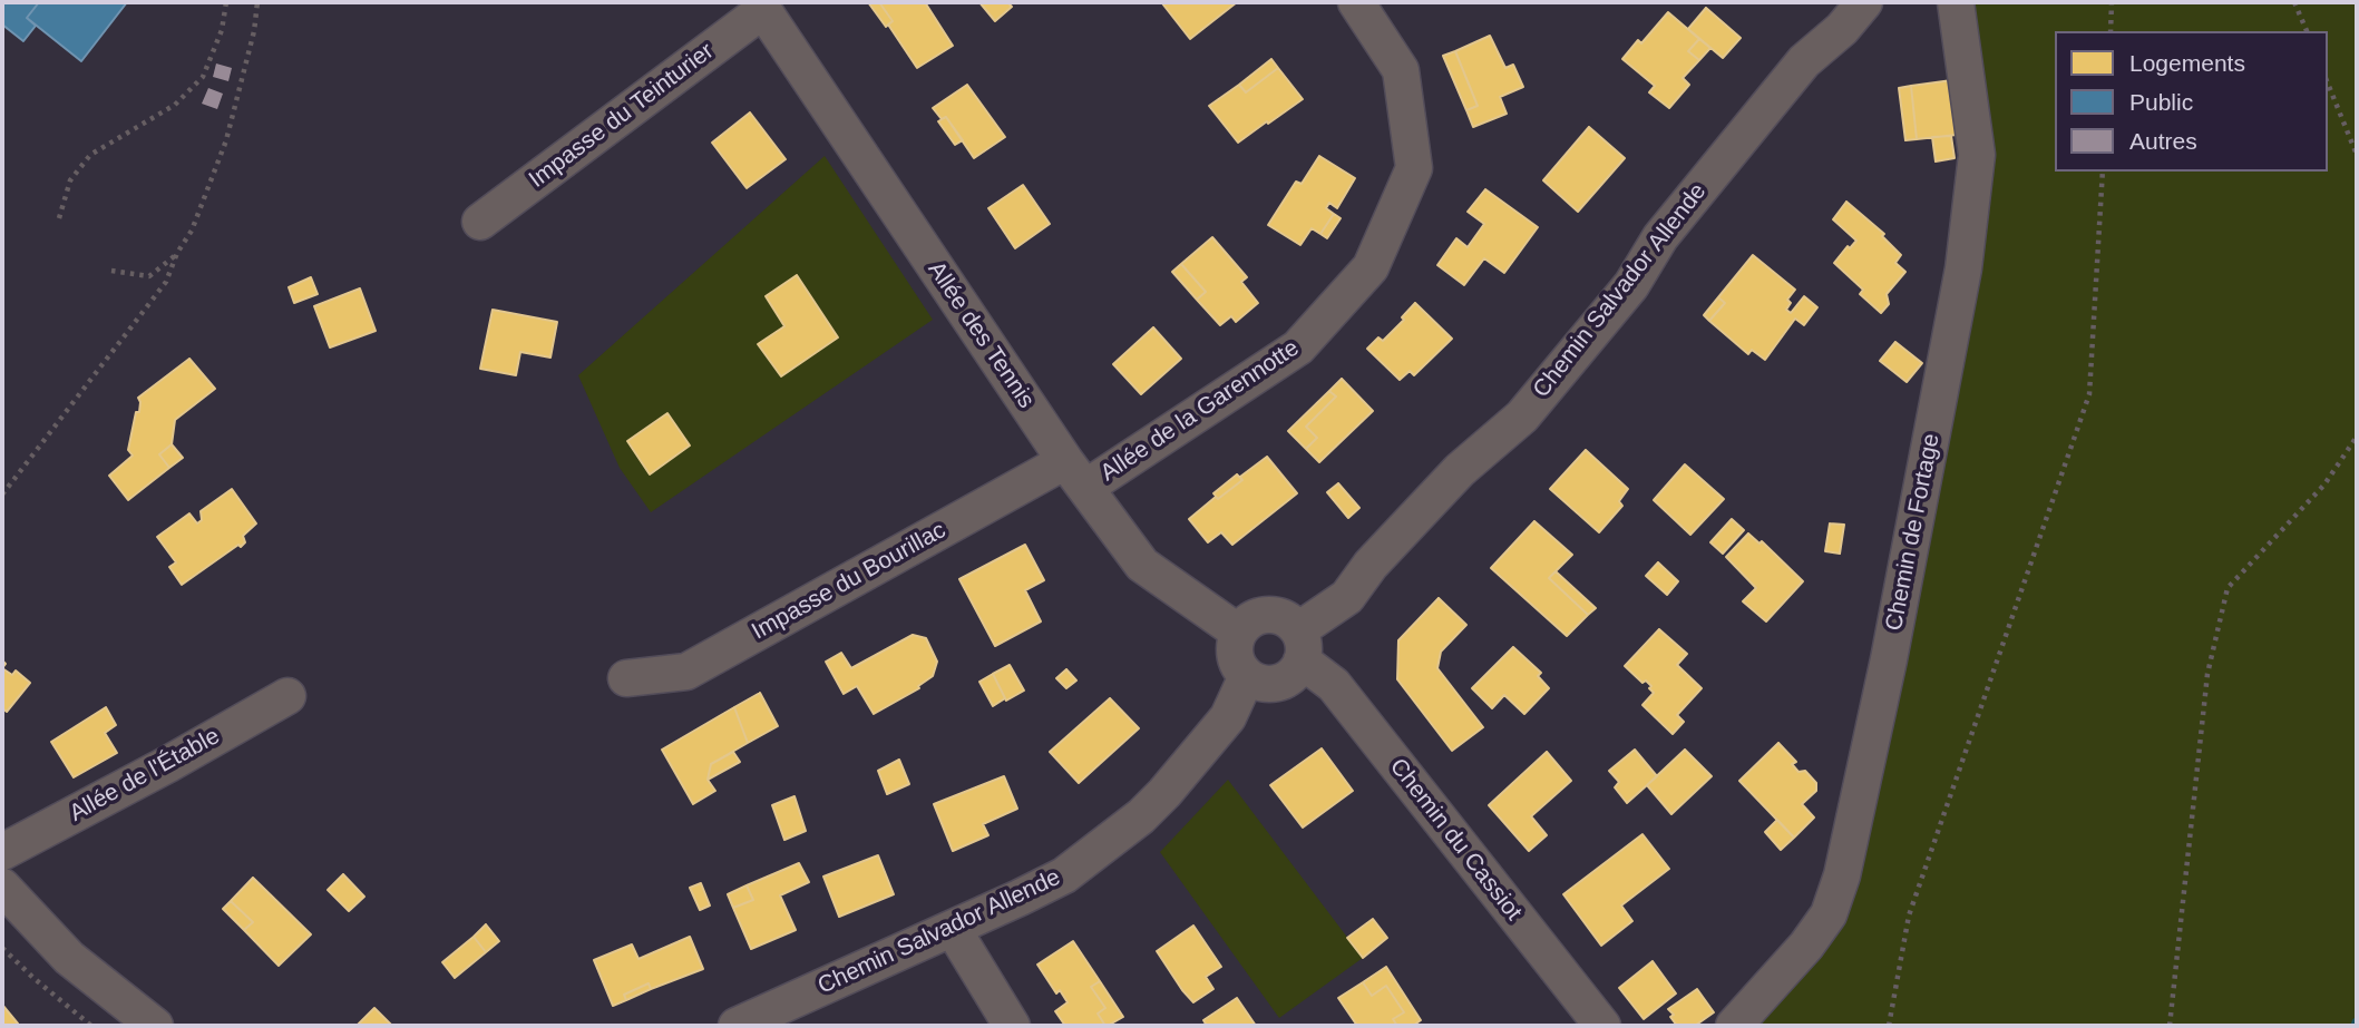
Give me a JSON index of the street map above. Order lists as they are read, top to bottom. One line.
{"streets":{"street":["Impasse du Teinturier","Chemin Salvador Allende","Allée des Tennis","Allée de la Garennotte","Chemin de Fortage","Impasse du Bourillac","Allée de l'Étable","Chemin du Cassiot"]},"crossings":[["Impasse du Teinturier","Allée des Tennis"],["Chemin Salvador Allende","Allée des Tennis"],["Chemin Salvador Allende","Chemin du Cassiot"],["Allée des Tennis","Allée de la Garennotte"],["Allée des Tennis","Impasse du Bourillac"],["Allée des Tennis","Chemin du Cassiot"],["Allée de la Garennotte","Impasse du Bourillac"]],"legend":["Logements","Public","Autres"]}
